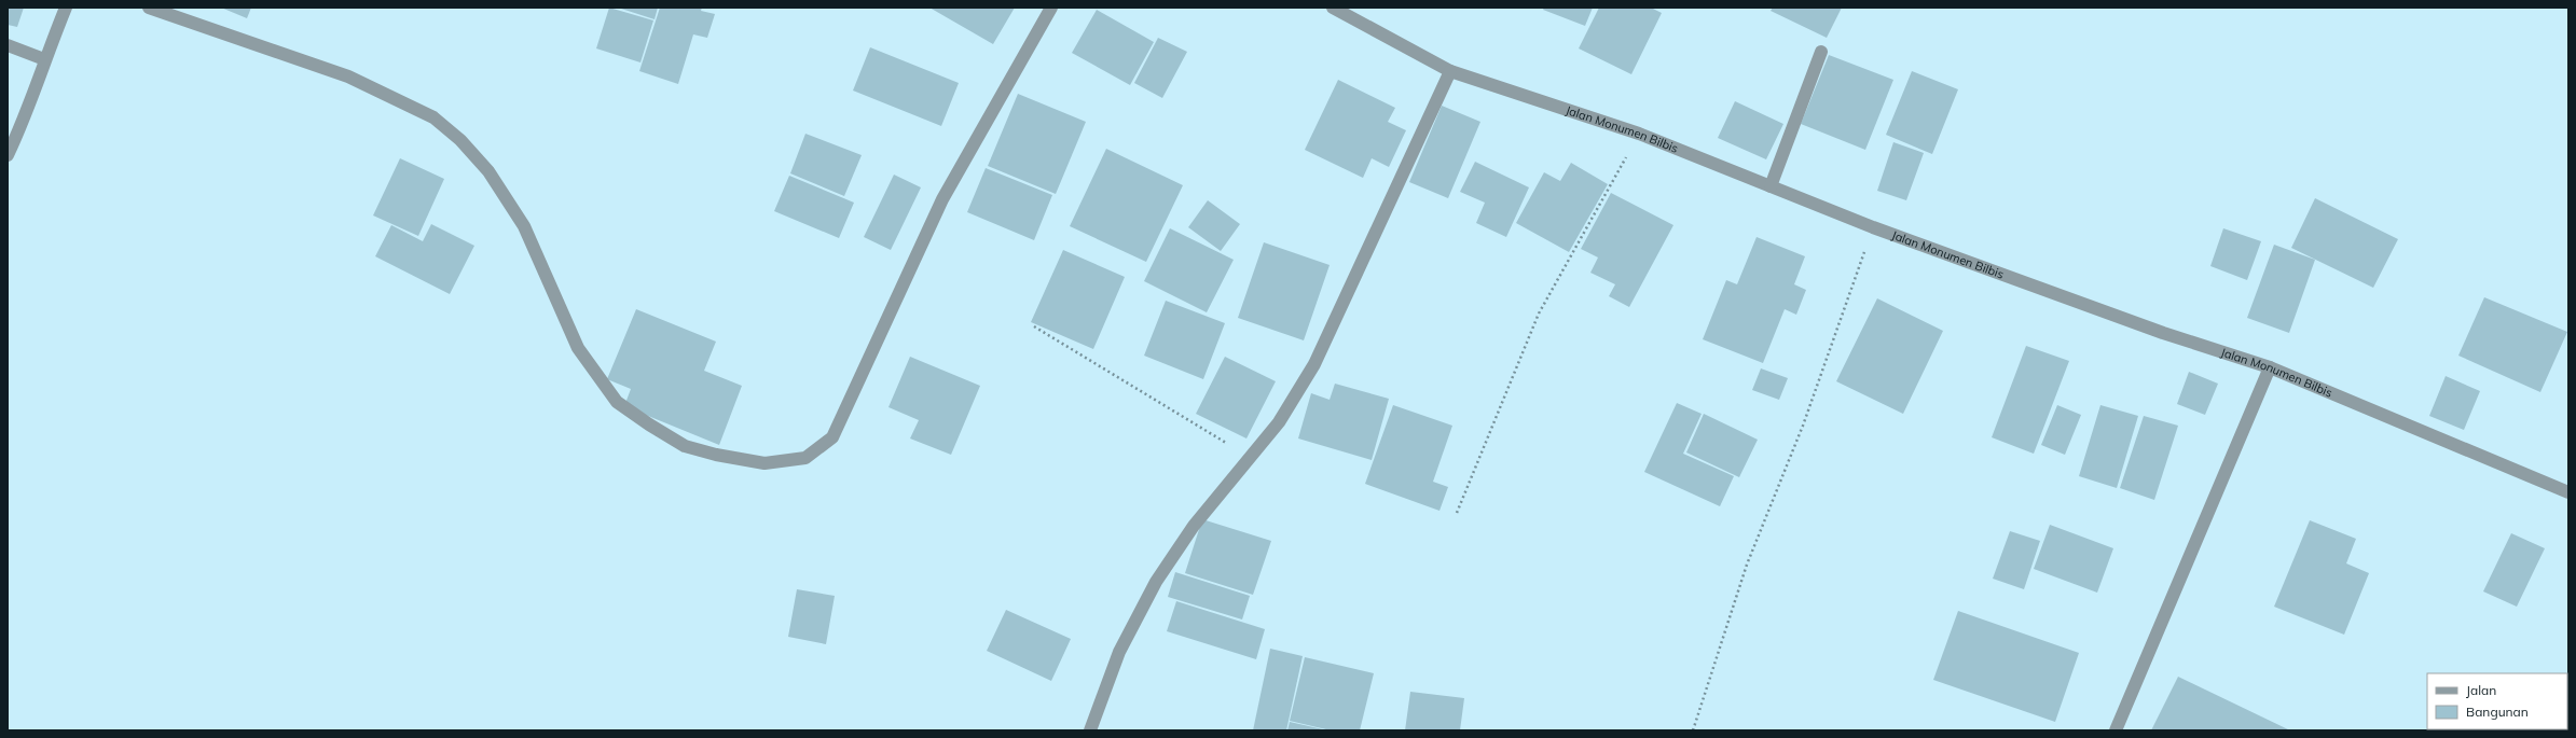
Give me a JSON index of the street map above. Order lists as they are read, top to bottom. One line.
{"streets":{"street":["Jalan Monumen Bilbis"]},"legend":["Jalan","Bangunan"]}
